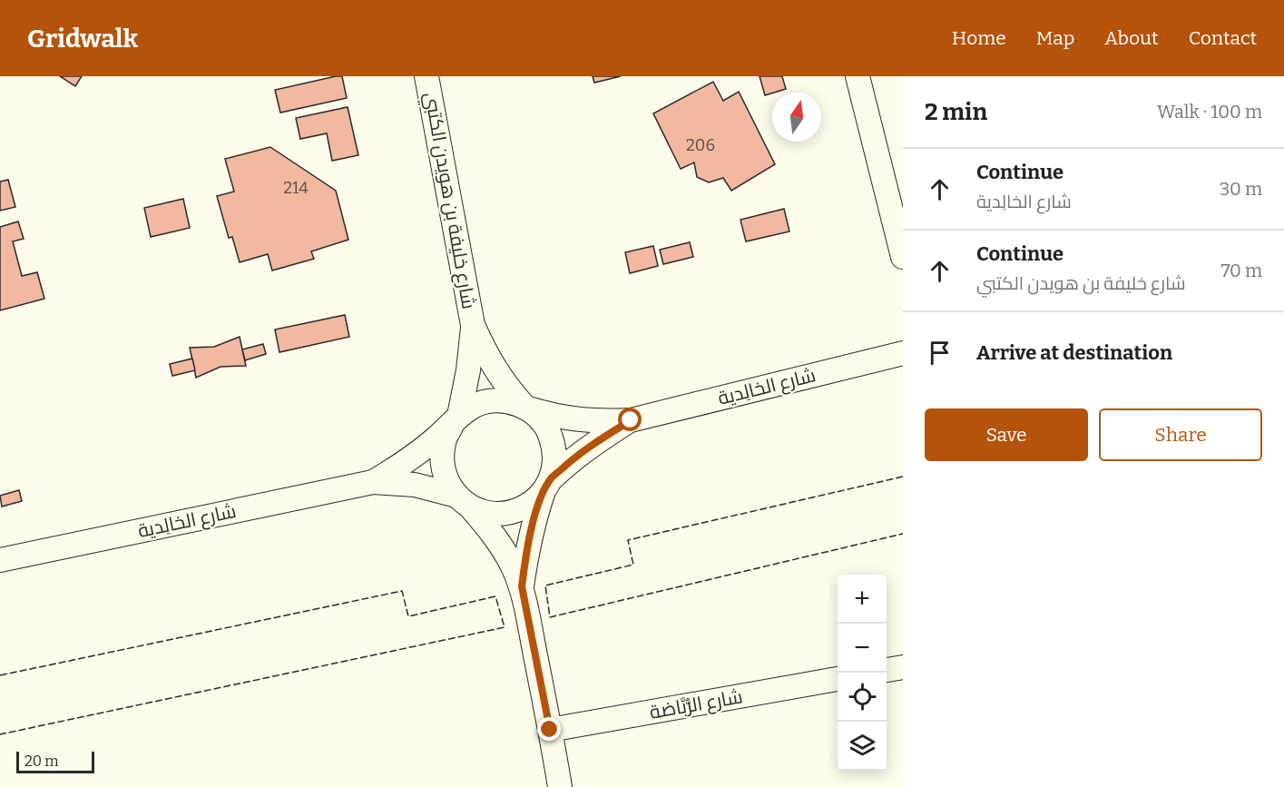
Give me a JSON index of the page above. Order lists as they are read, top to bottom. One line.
{"streets":{"street":["شارع خليفة بن هويدن الكتبي","شارع الخالِدية","شارع الرُّبَّاضة"]},"crossings":[["شارع خليفة بن هويدن الكتبي","شارع الخالِدية"]],"house_numbers":["206","214"],"scale_bar":"20 m","north":"top","page":{"header":"Gridwalk","nav":["Home","Map","About","Contact"],"heading":["2 min","Walk · 100 m"],"list":[["Continue","شارع الخالِدية","30 m"],["Continue","شارع خليفة بن هويدن الكتبي","70 m"],"Arrive at destination"],"buttons":["Save","Share"],"map_buttons":["+","−"],"scale":"20 m"}}
